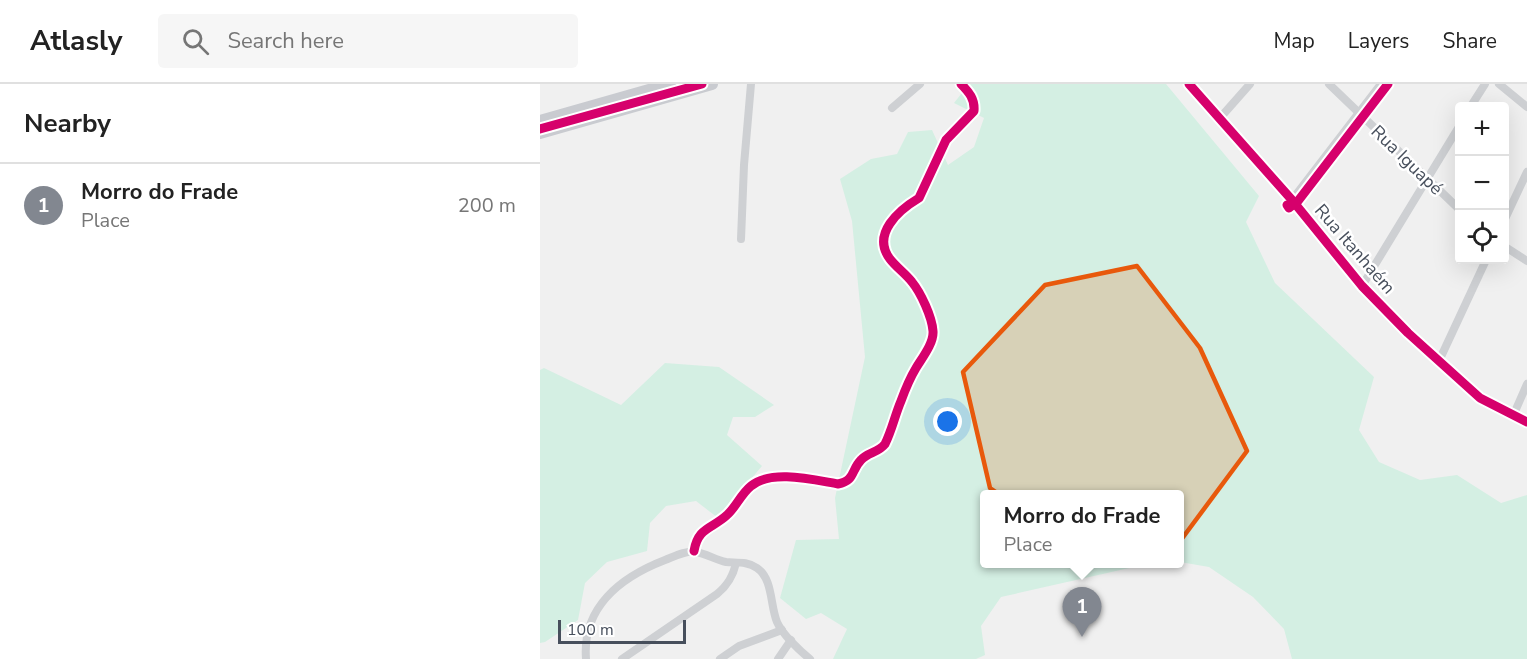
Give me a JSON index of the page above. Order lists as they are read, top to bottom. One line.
{"streets":{"street":["Rua Iguapé","Rua Itanhaém"]},"scale_bar":"100 m","page":{"header":"Atlasly","search":"Search here","nav":["Map","Layers","Share"],"heading":"Nearby","map_buttons":["+","−"],"list":[{"mark":"1","name":"Morro do Frade","note":"Place","value":"200 m"}],"popup":["Morro do Frade","Place"],"pins":"1","scale":"100 m"}}
